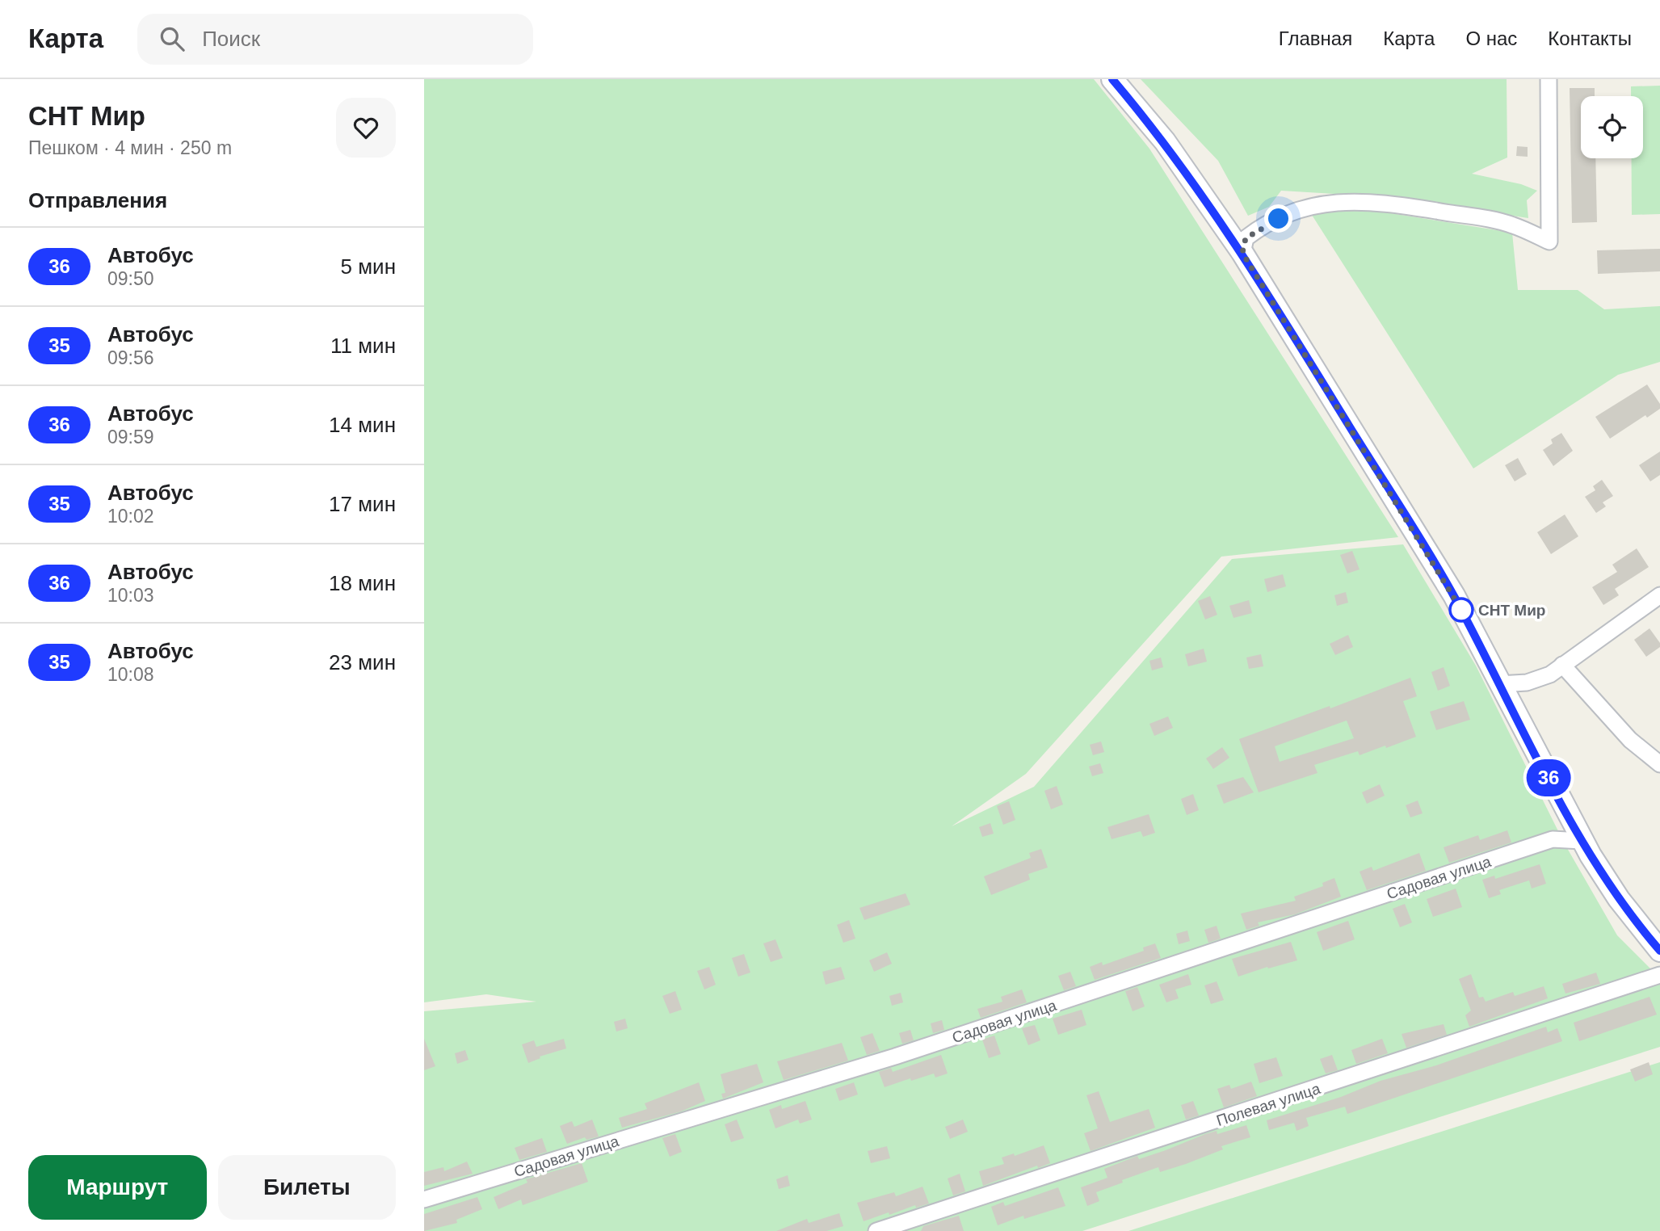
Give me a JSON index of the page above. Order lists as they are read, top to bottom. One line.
{"streets":{"street":["Садовая улица","Полевая улица"]},"places":["СНТ Мир"],"lines":["bus line 36"],"page":{"header":"Карта","search":"Поиск","nav":["Главная","Карта","О нас","Контакты"],"heading":[["СНТ Мир","Пешком · 4 мин · 250 m"],"Отправления"],"on_map":"36","list":[{"mark":"36","name":"Автобус","note":"09:50","value":"5 мин"},{"mark":"35","name":"Автобус","note":"09:56","value":"11 мин"},{"mark":"36","name":"Автобус","note":"09:59","value":"14 мин"},{"mark":"35","name":"Автобус","note":"10:02","value":"17 мин"},{"mark":"36","name":"Автобус","note":"10:03","value":"18 мин"},{"mark":"35","name":"Автобус","note":"10:08","value":"23 мин"}],"buttons":["Маршрут","Билеты"]}}
